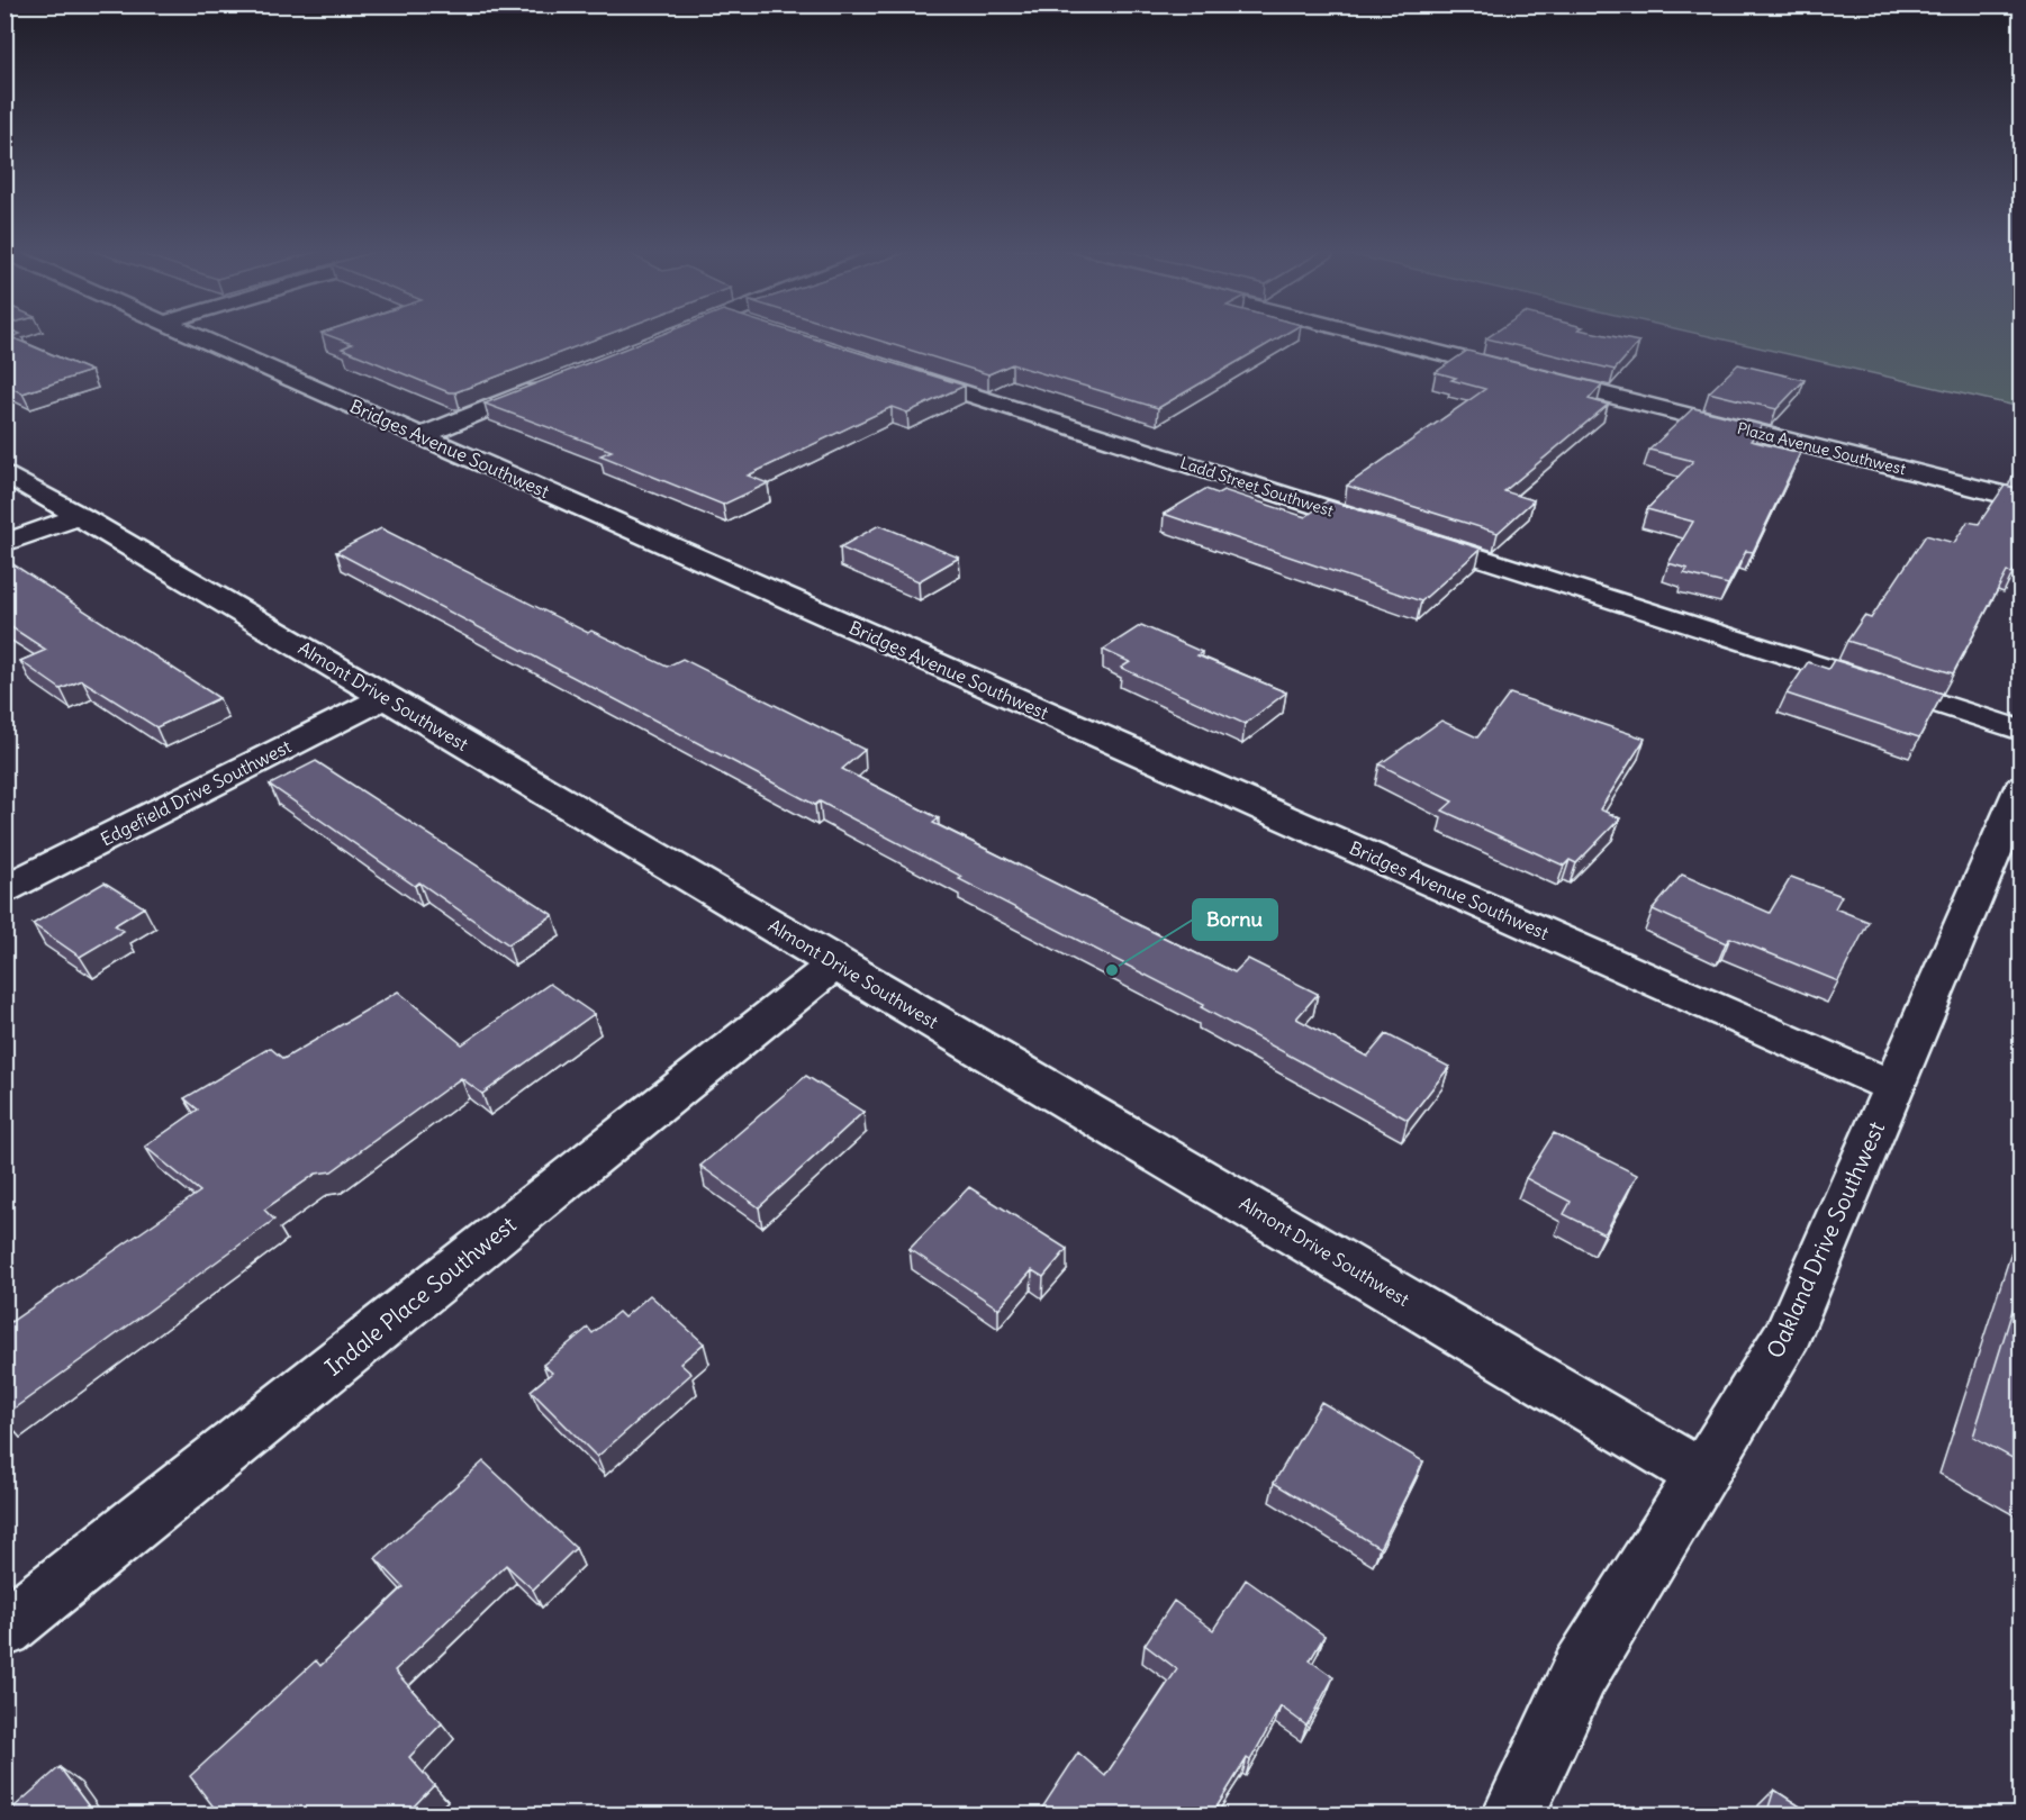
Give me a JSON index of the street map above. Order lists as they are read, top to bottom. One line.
{"streets":{"street":["Bridges Avenue Southwest","Plaza Avenue Southwest","Ladd Street Southwest","Almont Drive Southwest","Edgefield Drive Southwest","Oakland Drive Southwest","Indale Place Southwest"]},"crossings":[["Bridges Avenue Southwest","Oakland Drive Southwest"],["Almont Drive Southwest","Edgefield Drive Southwest"],["Almont Drive Southwest","Oakland Drive Southwest"],["Almont Drive Southwest","Indale Place Southwest"]],"places":["Bornu"]}
